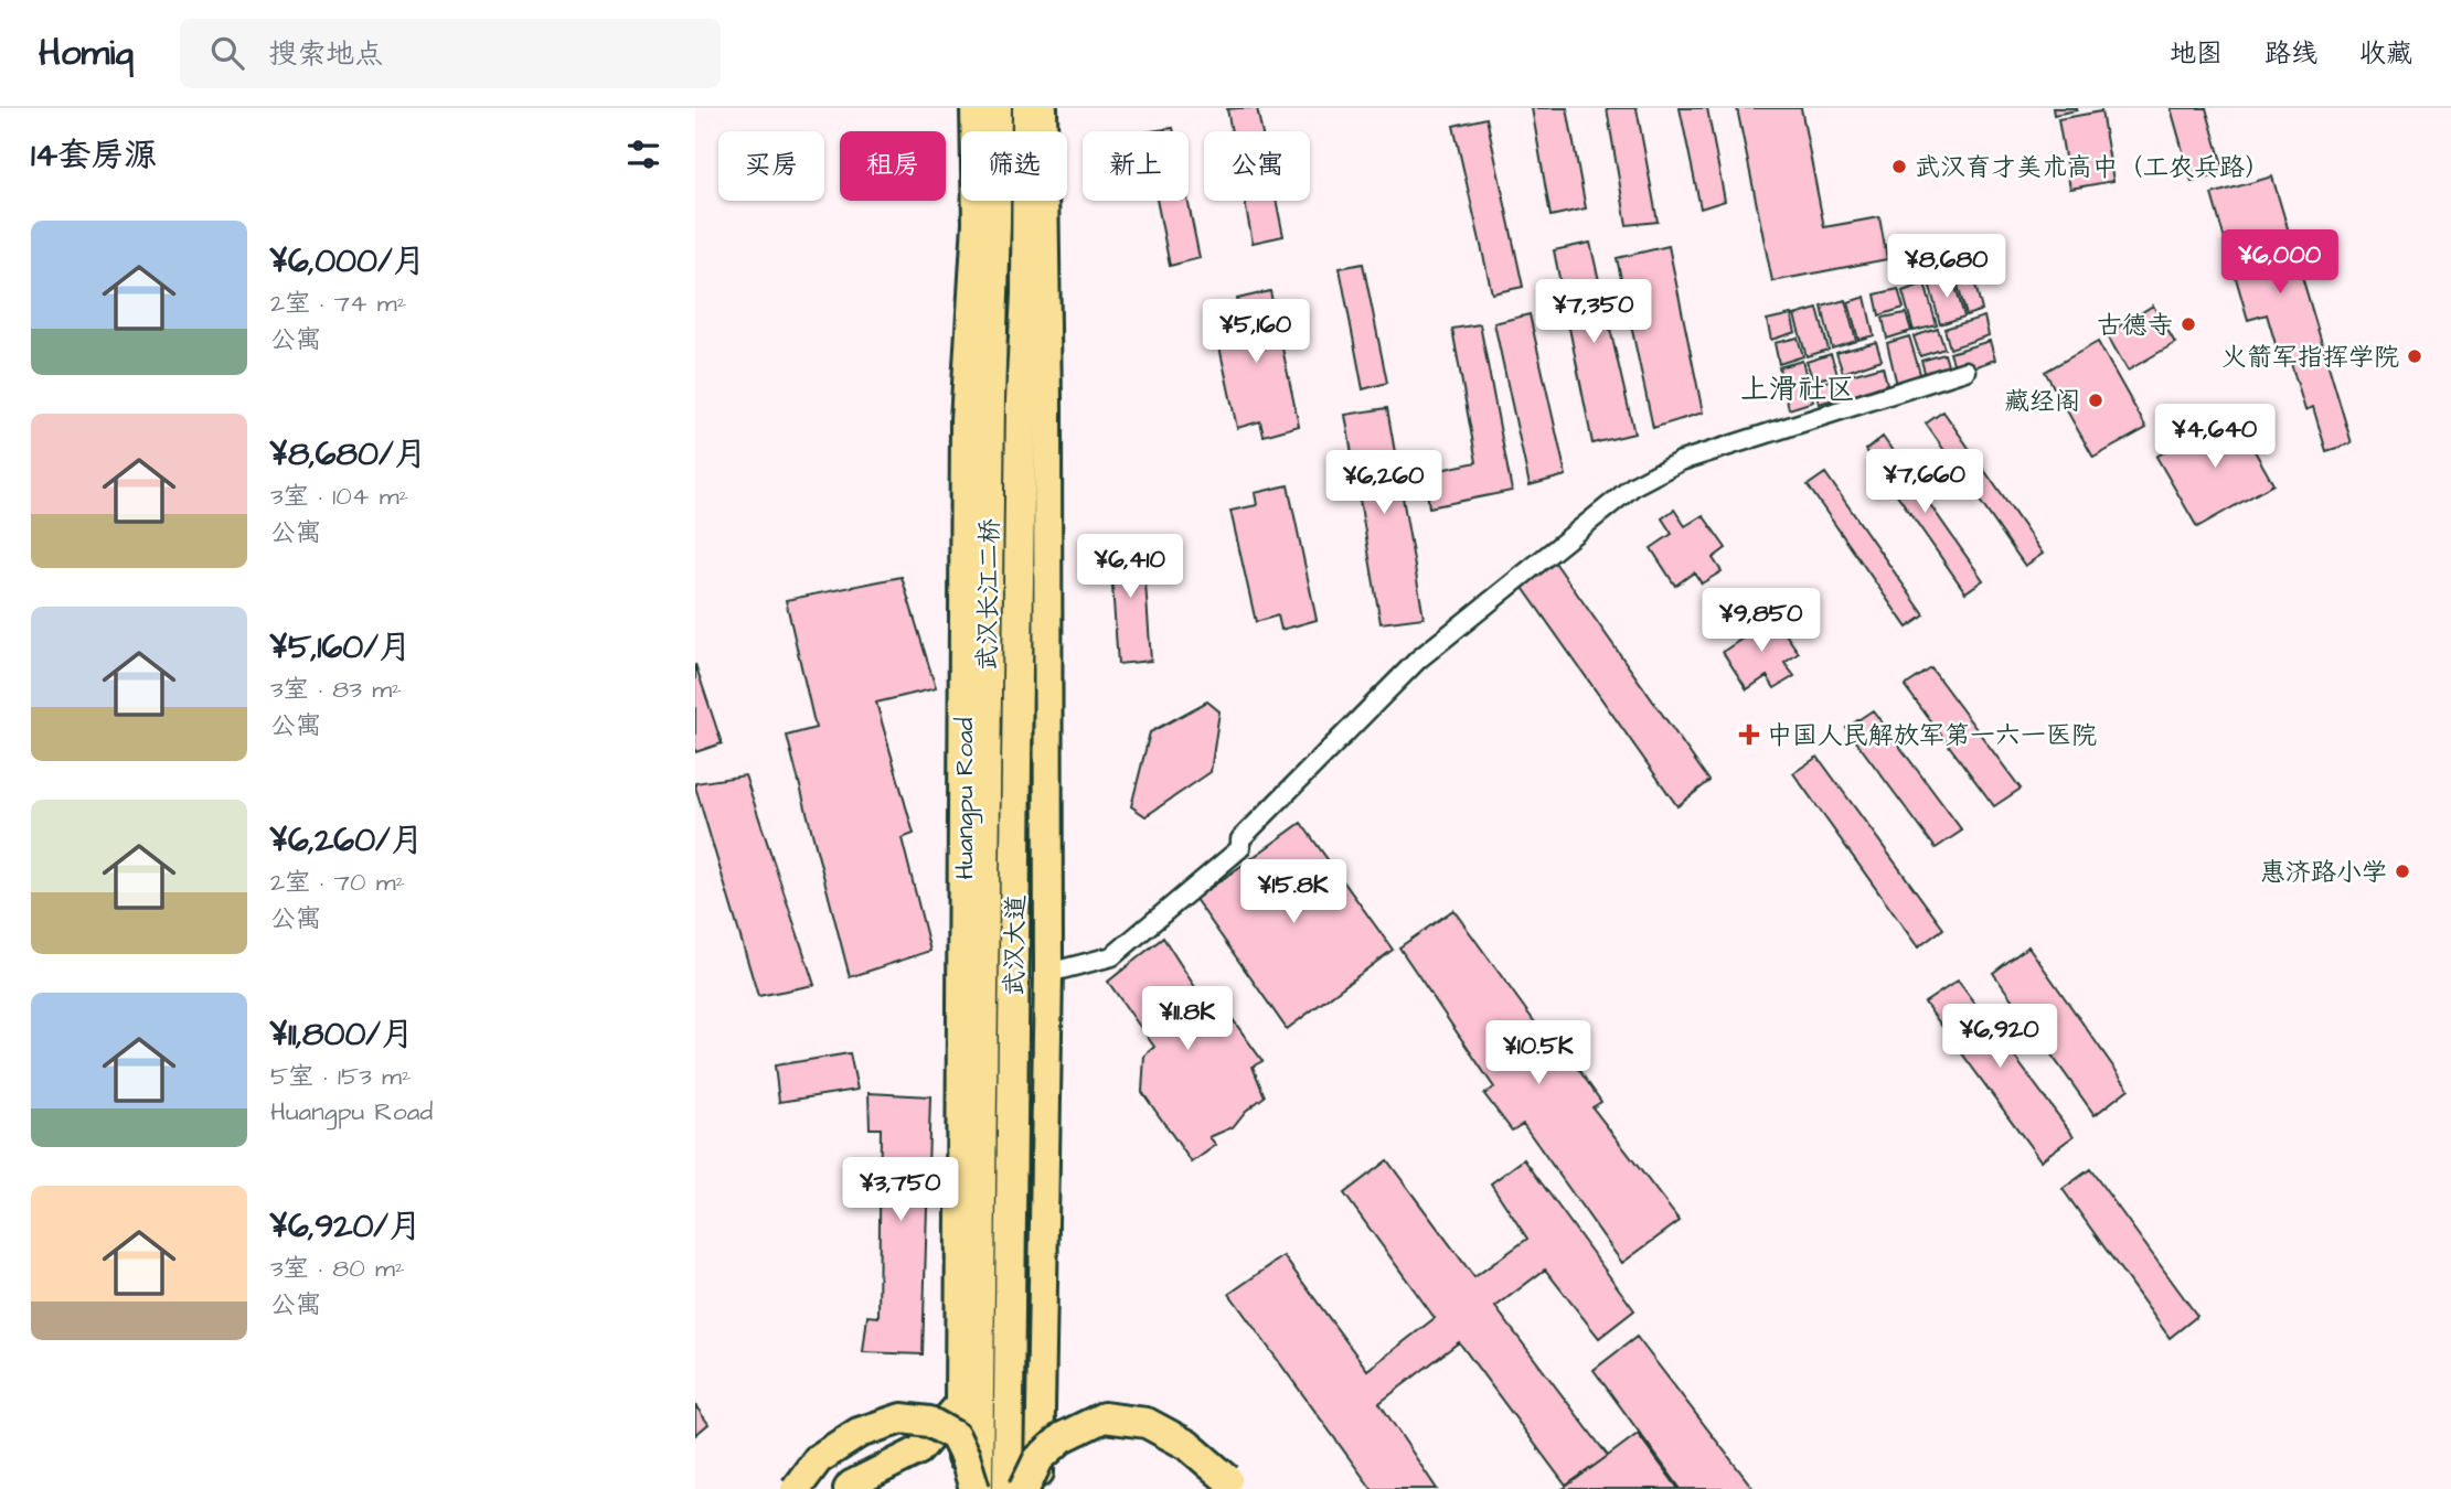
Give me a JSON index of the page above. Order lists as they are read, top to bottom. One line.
{"streets":{"highway":["武汉长江二桥","武汉大道"],"main road":["Huangpu Road"]},"crossings":[["武汉长江二桥","武汉大道"]],"districts":["上滑社区"],"places":{"other":["武汉育才美术高中（工农兵路）","古德寺","火箭军指挥学院","藏经阁","惠济路小学"],"health":["中国人民解放军第一六一医院"]},"page":{"header":"Homiq","search":"搜索地点","nav":["地图","路线","收藏"],"heading":"14套房源","chip":["买房","租房","筛选","新上","公寓"],"list":[{"name":"¥6,000/月","note":"2室 · 74 m² · 公寓"},{"name":"¥8,680/月","note":"3室 · 104 m² · 公寓"},{"name":"¥5,160/月","note":"3室 · 83 m² · 公寓"},{"name":"¥6,260/月","note":"2室 · 70 m² · 公寓"},{"name":"¥11,800/月","note":"5室 · 153 m² · Huangpu Road"},{"name":"¥6,920/月","note":"3室 · 80 m² · 公寓"}],"price":["¥6,000","¥8,680","¥7,350","¥5,160","¥4,640","¥7,660","¥6,260","¥6,410","¥9,850","¥15.8K","¥11.8K","¥6,920","¥10.5K","¥3,750"]}}
